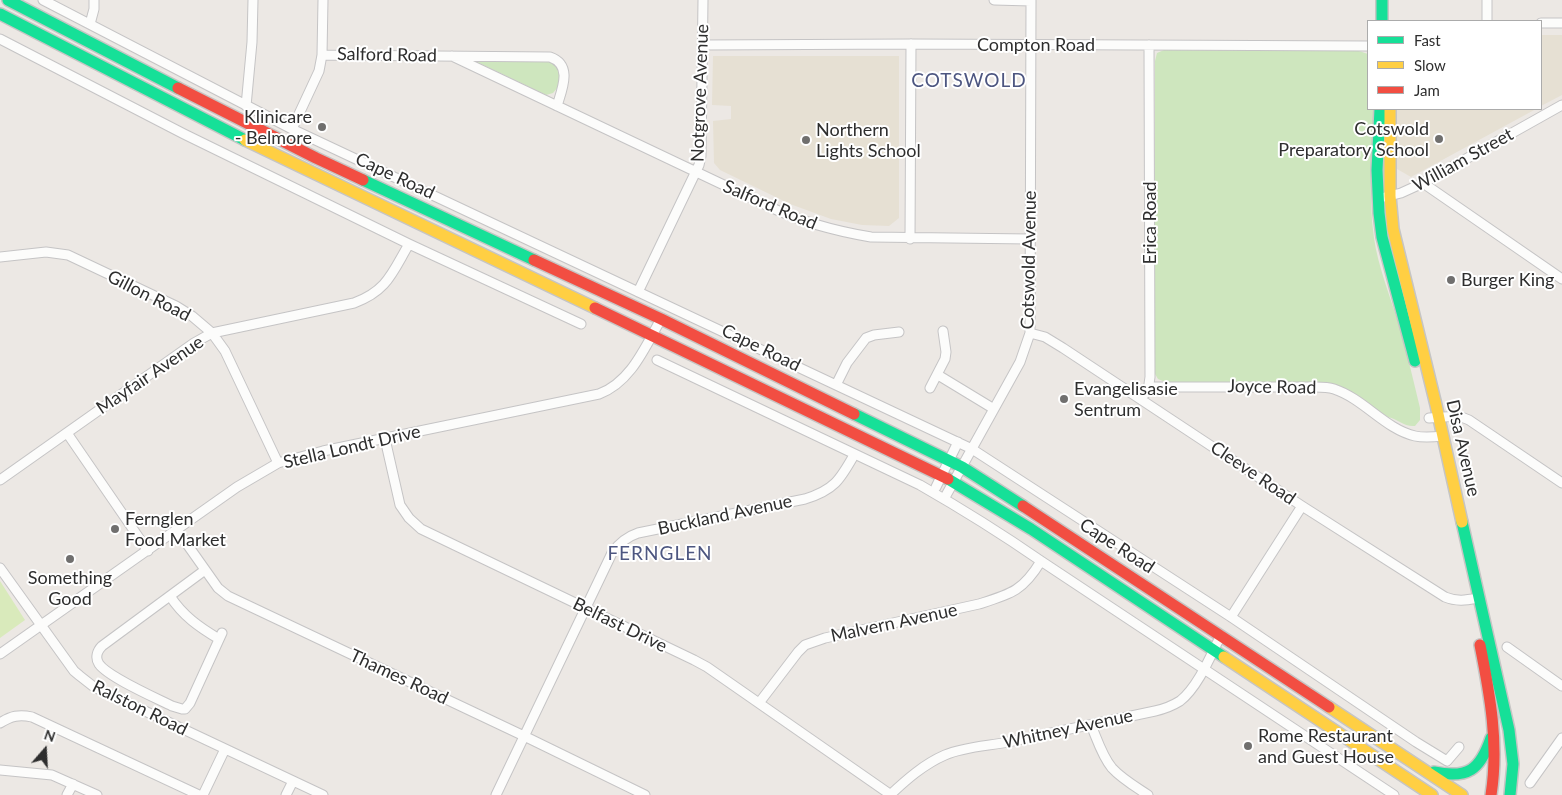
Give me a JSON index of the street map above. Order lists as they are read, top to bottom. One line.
{"streets":{"main road":["Cape Road","Disa Avenue"],"street":["Compton Road","Salford Road","Notgrove Avenue","William Street","Erica Road","Cotswold Avenue","Gillon Road","Mayfair Avenue","Joyce Road","Stella Londt Drive","Cleeve Road","Buckland Avenue","Malvern Avenue","Belfast Drive","Thames Road","Ralston Road","Whitney Avenue"]},"crossings":[["Compton Road","Notgrove Avenue"],["Compton Road","Erica Road"],["Compton Road","Cotswold Avenue"],["Salford Road","Notgrove Avenue"],["Salford Road","Cotswold Avenue"],["Notgrove Avenue","Cape Road"],["William Street","Disa Avenue"],["Cape Road","Cotswold Avenue"],["Cape Road","Stella Londt Drive"],["Cape Road","Whitney Avenue"],["Erica Road","Joyce Road"],["Cotswold Avenue","Cleeve Road"],["Gillon Road","Mayfair Avenue"],["Gillon Road","Stella Londt Drive"],["Joyce Road","Disa Avenue"],["Stella Londt Drive","Belfast Drive"],["Stella Londt Drive","Thames Road"],["Stella Londt Drive","Ralston Road"],["Disa Avenue","Cleeve Road"],["Buckland Avenue","Belfast Drive"],["Buckland Avenue","Thames Road"],["Malvern Avenue","Belfast Drive"],["Belfast Drive","Whitney Avenue"]],"districts":["COTSWOLD","FERNGLEN"],"places":["Klinicare - Belmore","Cotswold Preparatory School","Northern Lights School","Burger King","Evangelisasie Sentrum","Fernglen Food Market","Something Good","Rome Restaurant and Guest House"],"legend":["Fast","Slow","Jam"],"north":"top"}
